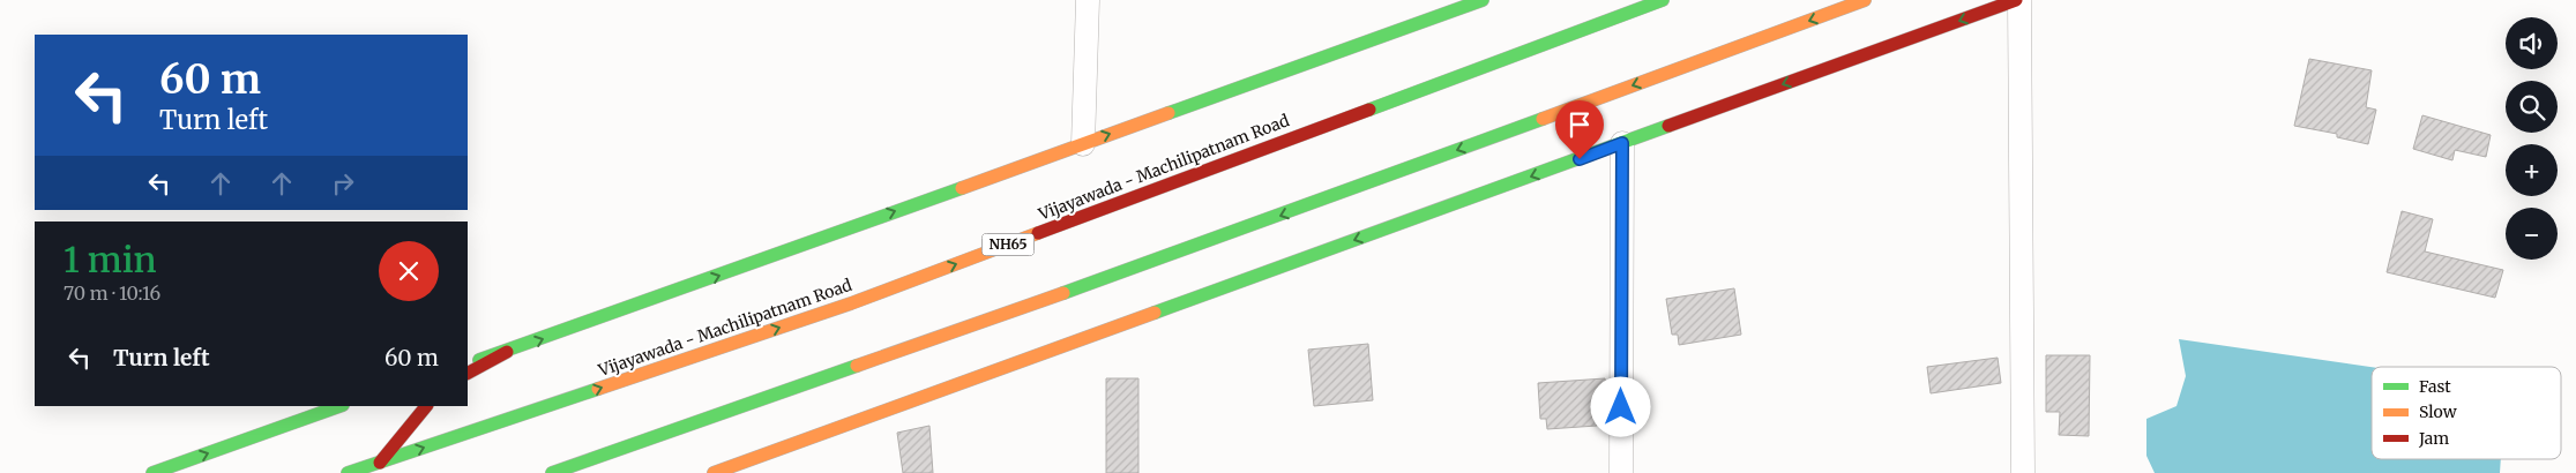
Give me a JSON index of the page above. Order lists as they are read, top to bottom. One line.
{"streets":{"main road":["Vijayawada - Machilipatnam Road","NH65"]},"legend":["Fast","Slow","Jam"],"page":{"map_buttons":["+","−"],"turn":["60 m","Turn left"],"heading":["1 min","70 m · 10:16"],"list":[{"name":"Turn left","value":"60 m"}]}}
